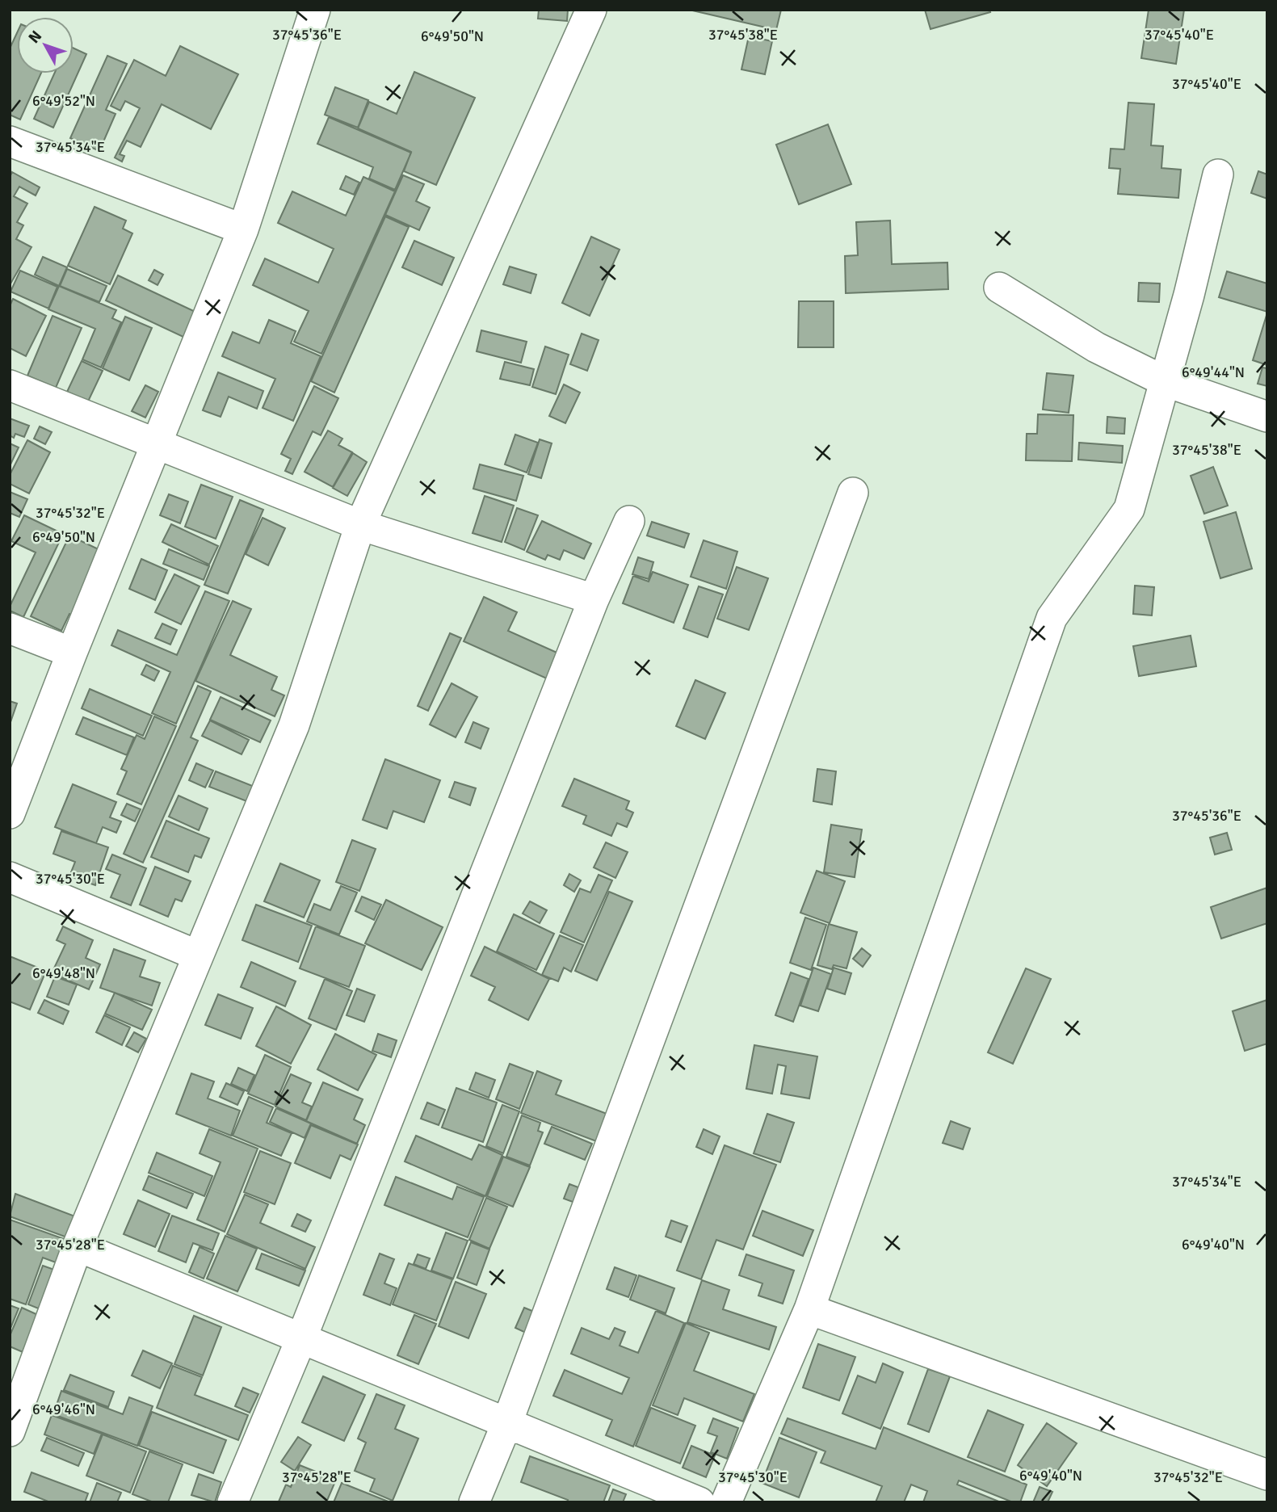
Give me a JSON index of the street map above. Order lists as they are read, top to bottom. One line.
{"north":"top left","coordinates":["37°45'38\"E","37°45'40\"E","37°45'36\"E","6°49'50\"N","6°49'52\"N","37°45'34\"E","6°49'44\"N","37°45'32\"E","37°45'30\"E","6°49'48\"N","37°45'28\"E","6°49'40\"N","6°49'46\"N"]}
